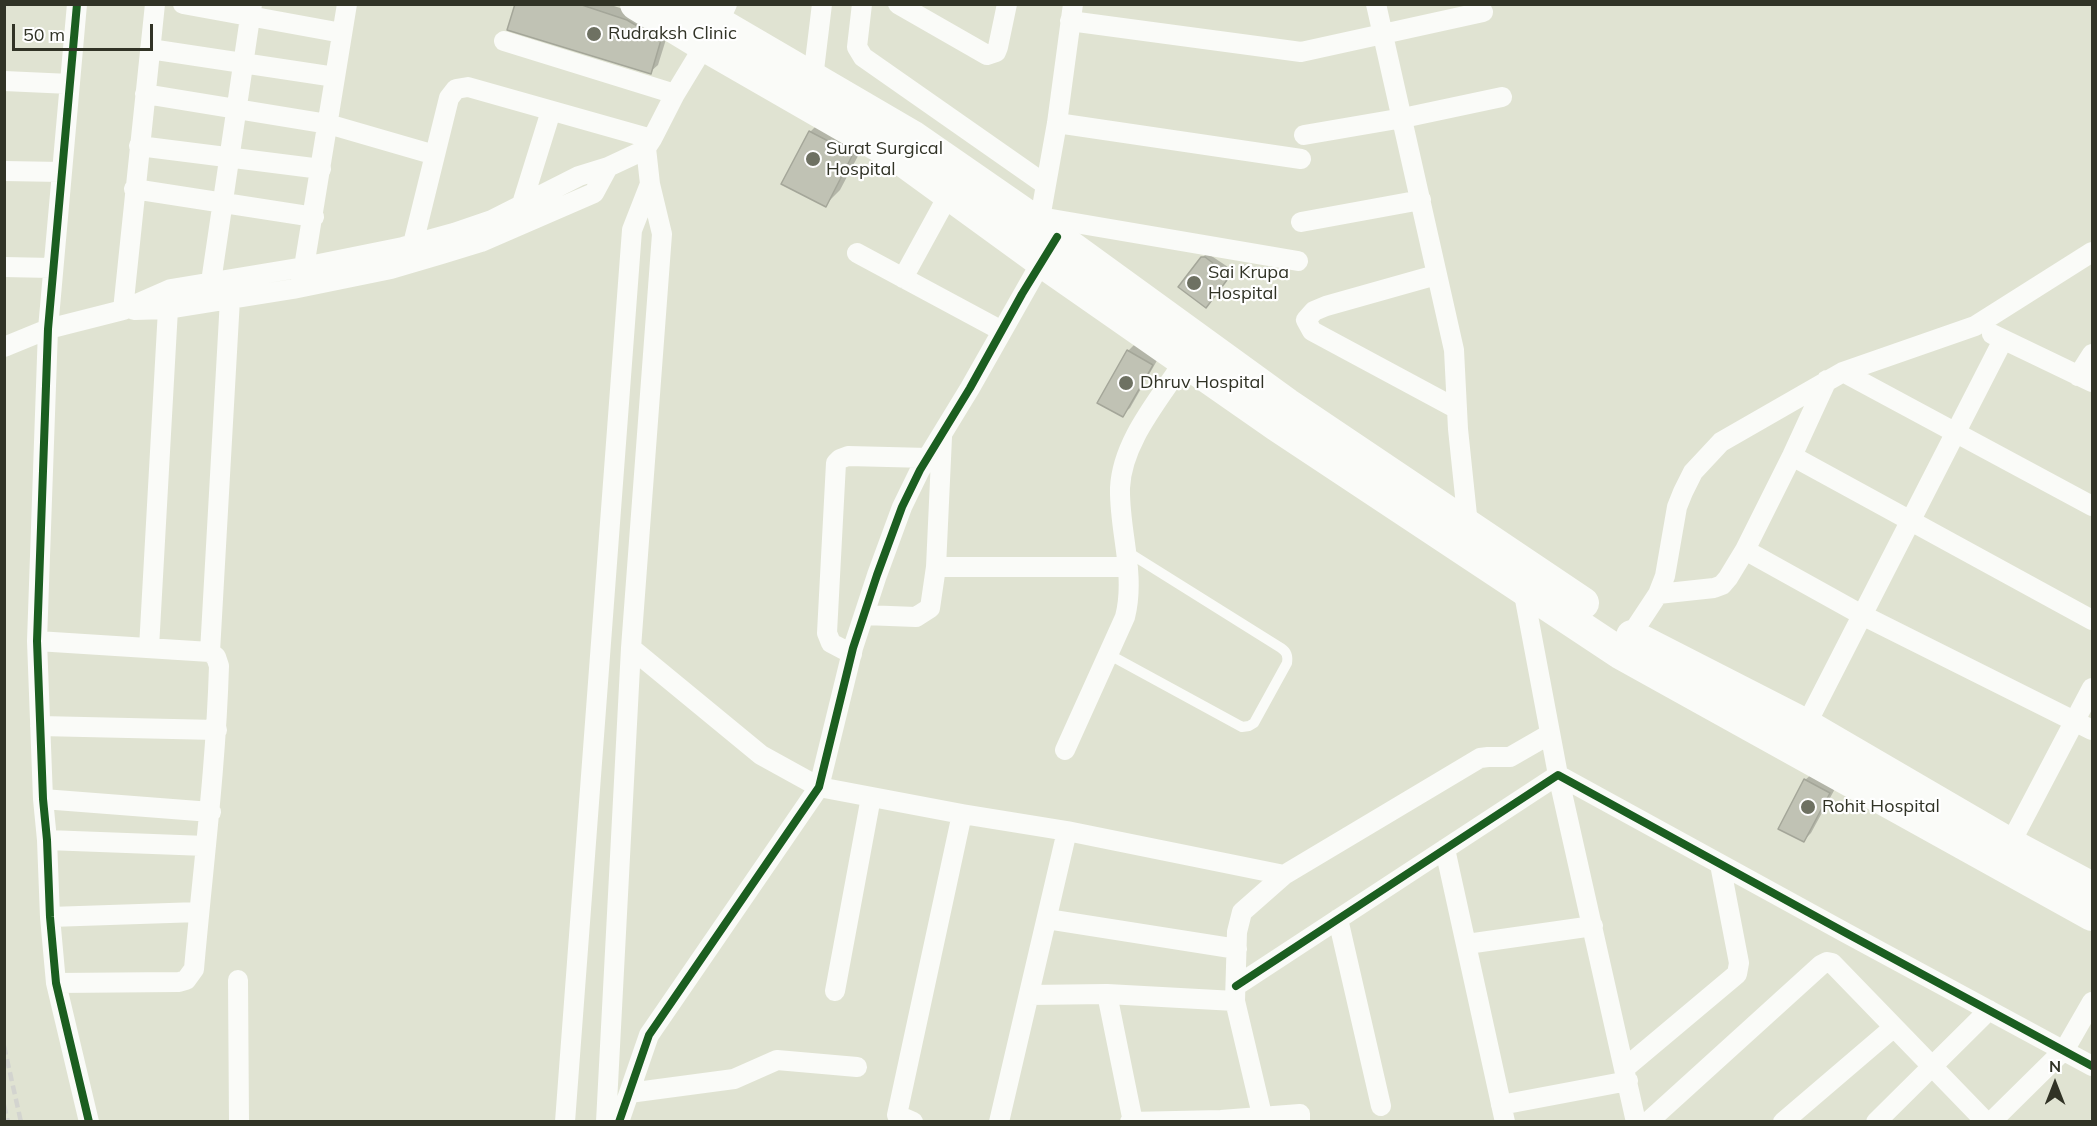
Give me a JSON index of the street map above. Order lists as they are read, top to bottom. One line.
{"places":["Rudraksh Clinic","Surat Surgical Hospital","Sai Krupa Hospital","Dhruv Hospital","Rohit Hospital"],"scale_bar":"50 m","north":"top"}
